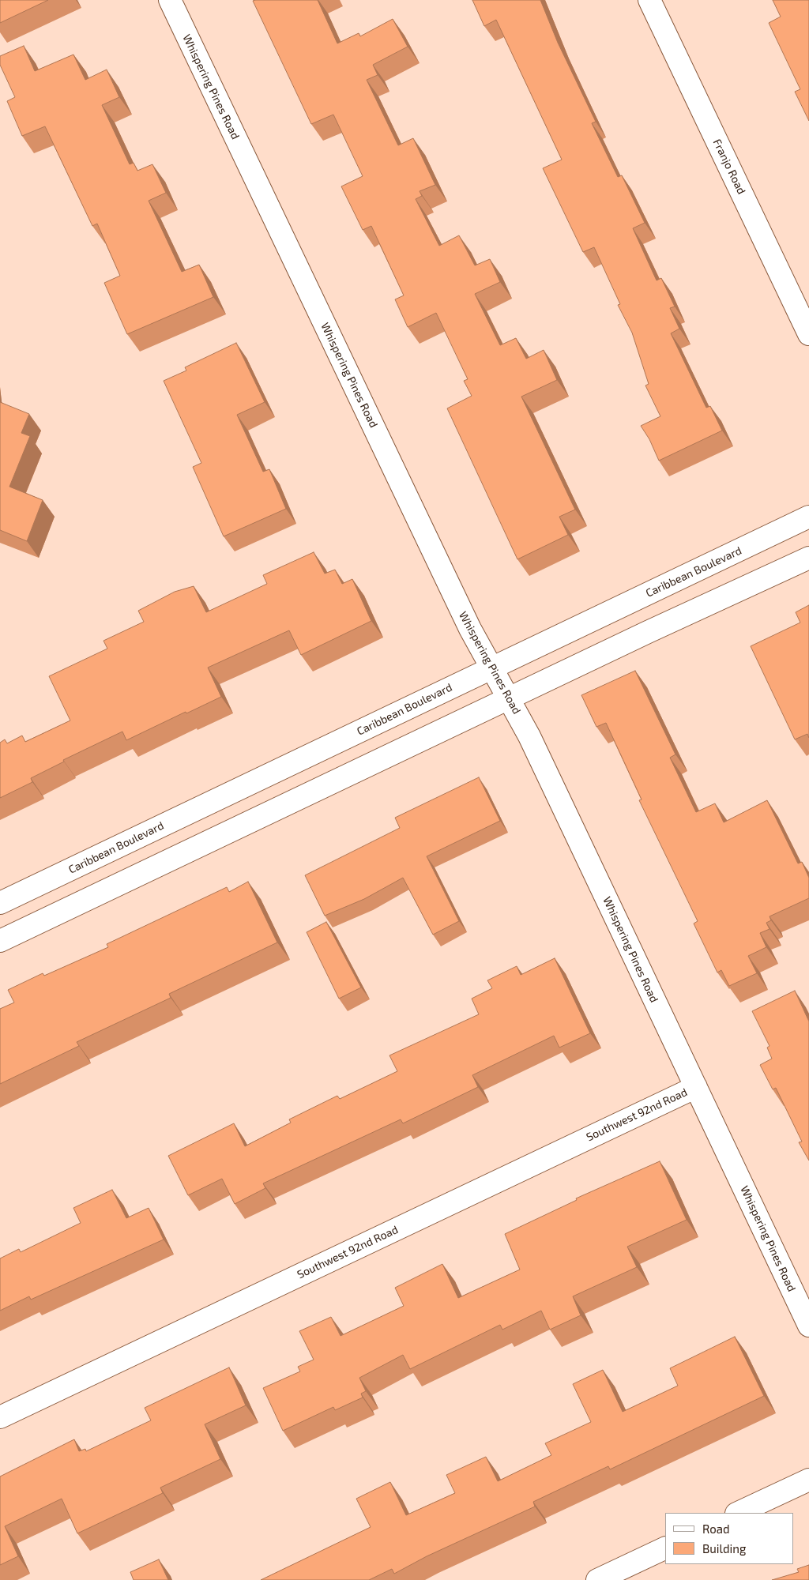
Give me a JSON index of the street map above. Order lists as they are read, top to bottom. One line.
{"streets":{"street":["Whispering Pines Road","Franjo Road","Caribbean Boulevard","Southwest 92nd Road"]},"crossings":[["Whispering Pines Road","Caribbean Boulevard"],["Whispering Pines Road","Southwest 92nd Road"]],"legend":["Road","Building"]}
